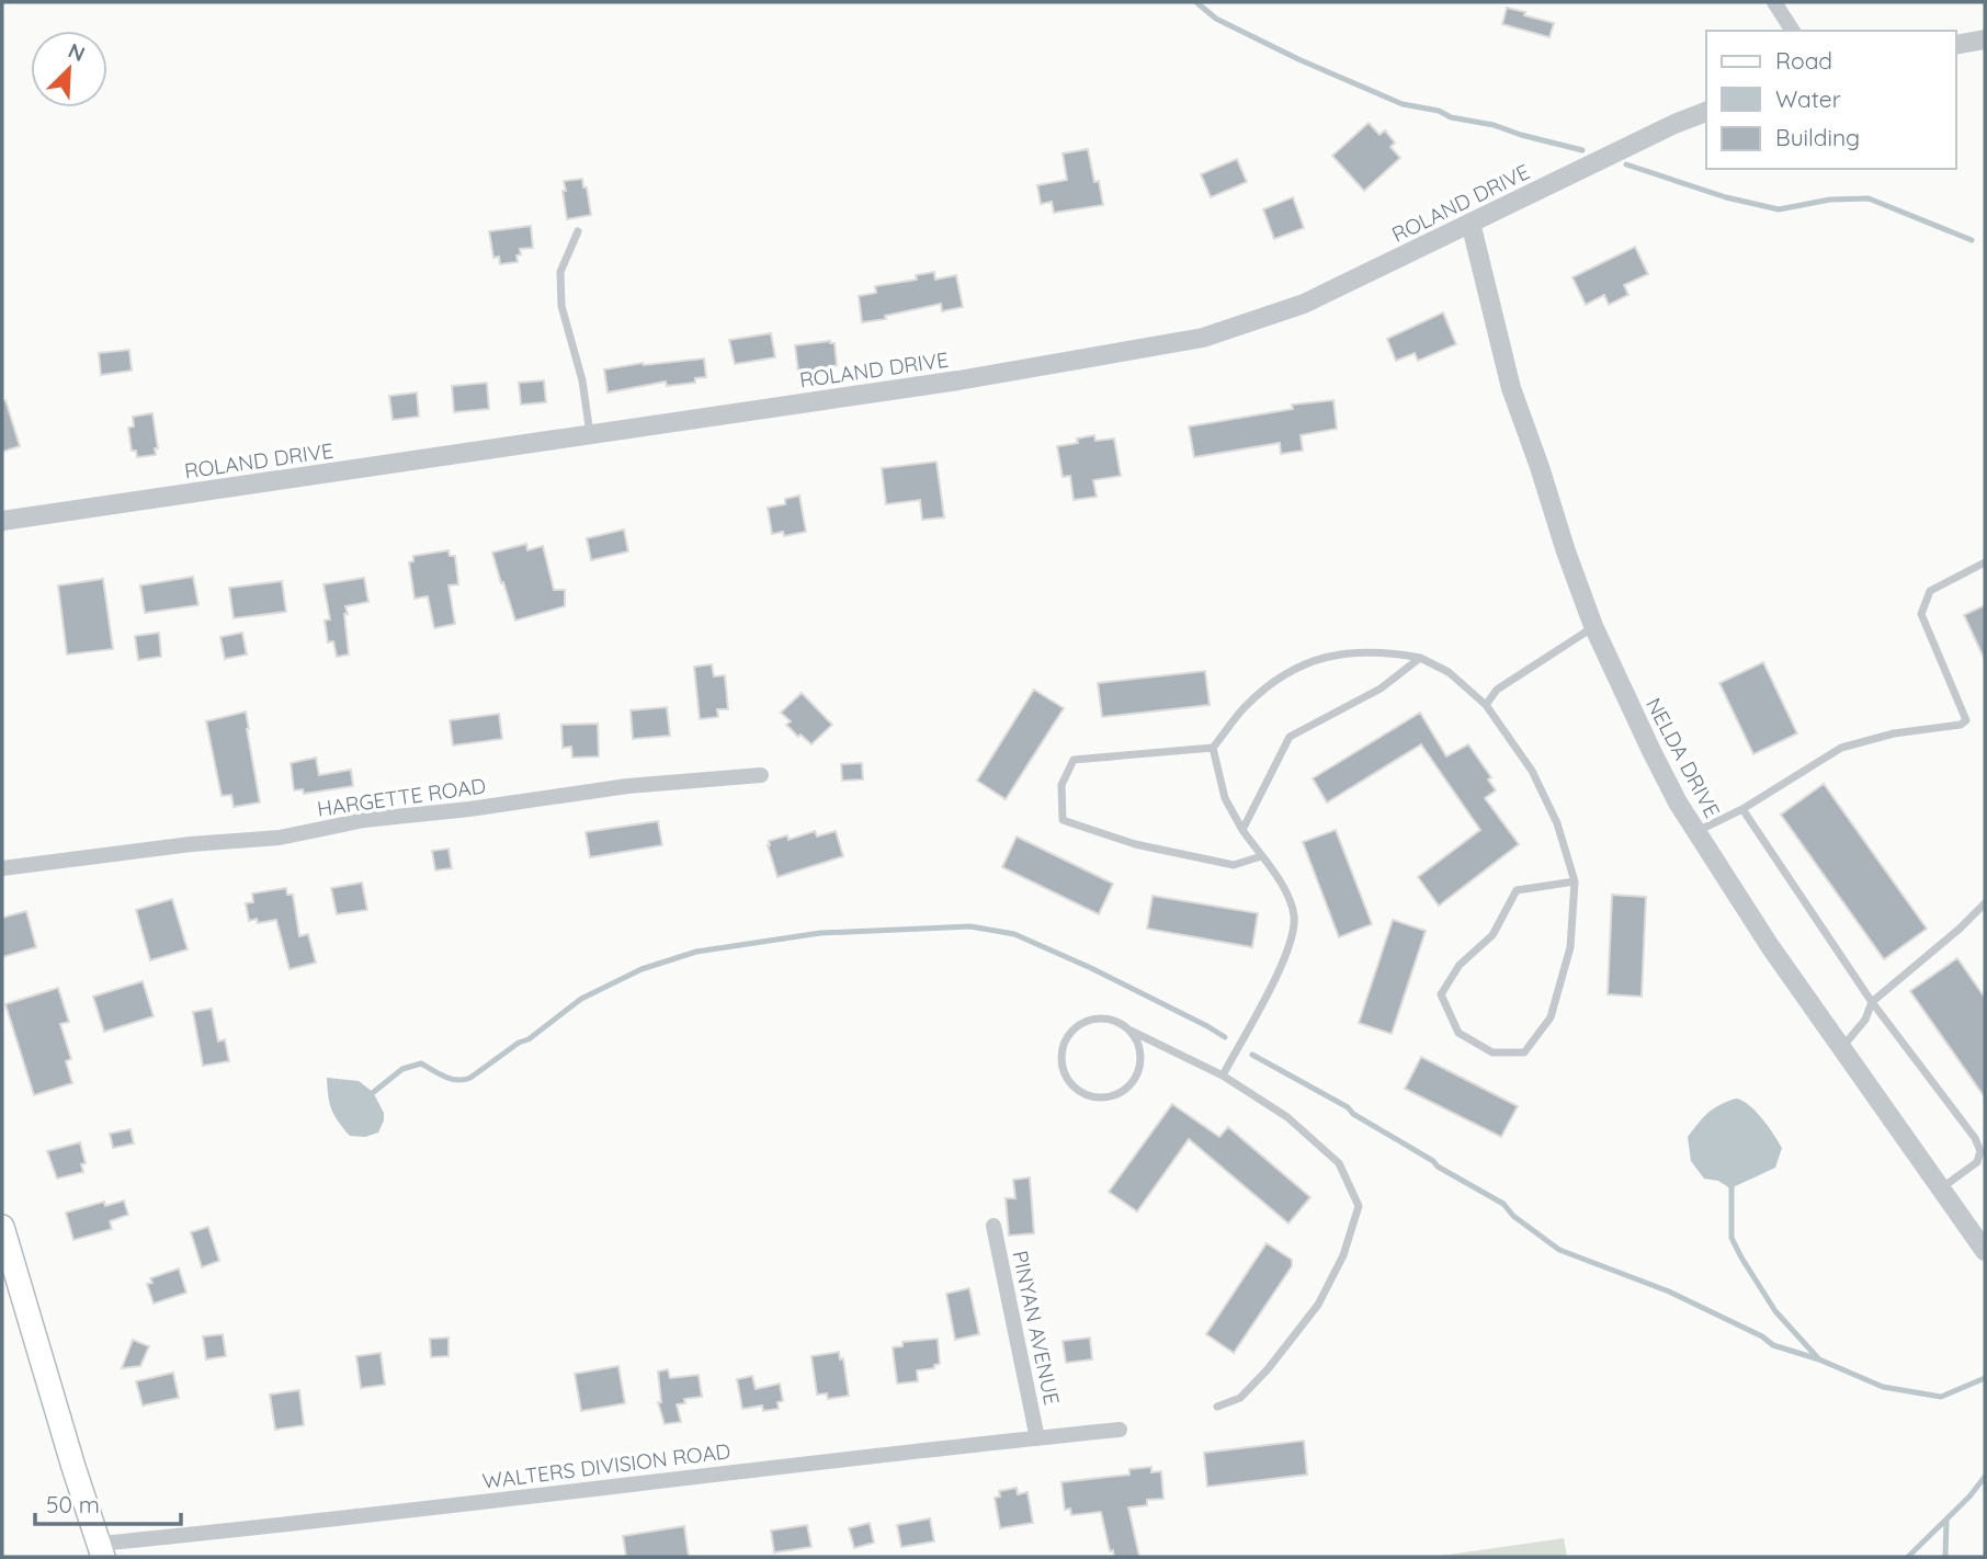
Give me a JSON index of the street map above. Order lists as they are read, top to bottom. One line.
{"streets":{"street":["ROLAND DRIVE","NELDA DRIVE","HARGETTE ROAD","PINYAN AVENUE","WALTERS DIVISION ROAD"]},"crossings":[["ROLAND DRIVE","NELDA DRIVE"],["PINYAN AVENUE","WALTERS DIVISION ROAD"]],"legend":["Road","Water","Building"],"scale_bar":"50 m","north":"top right"}
